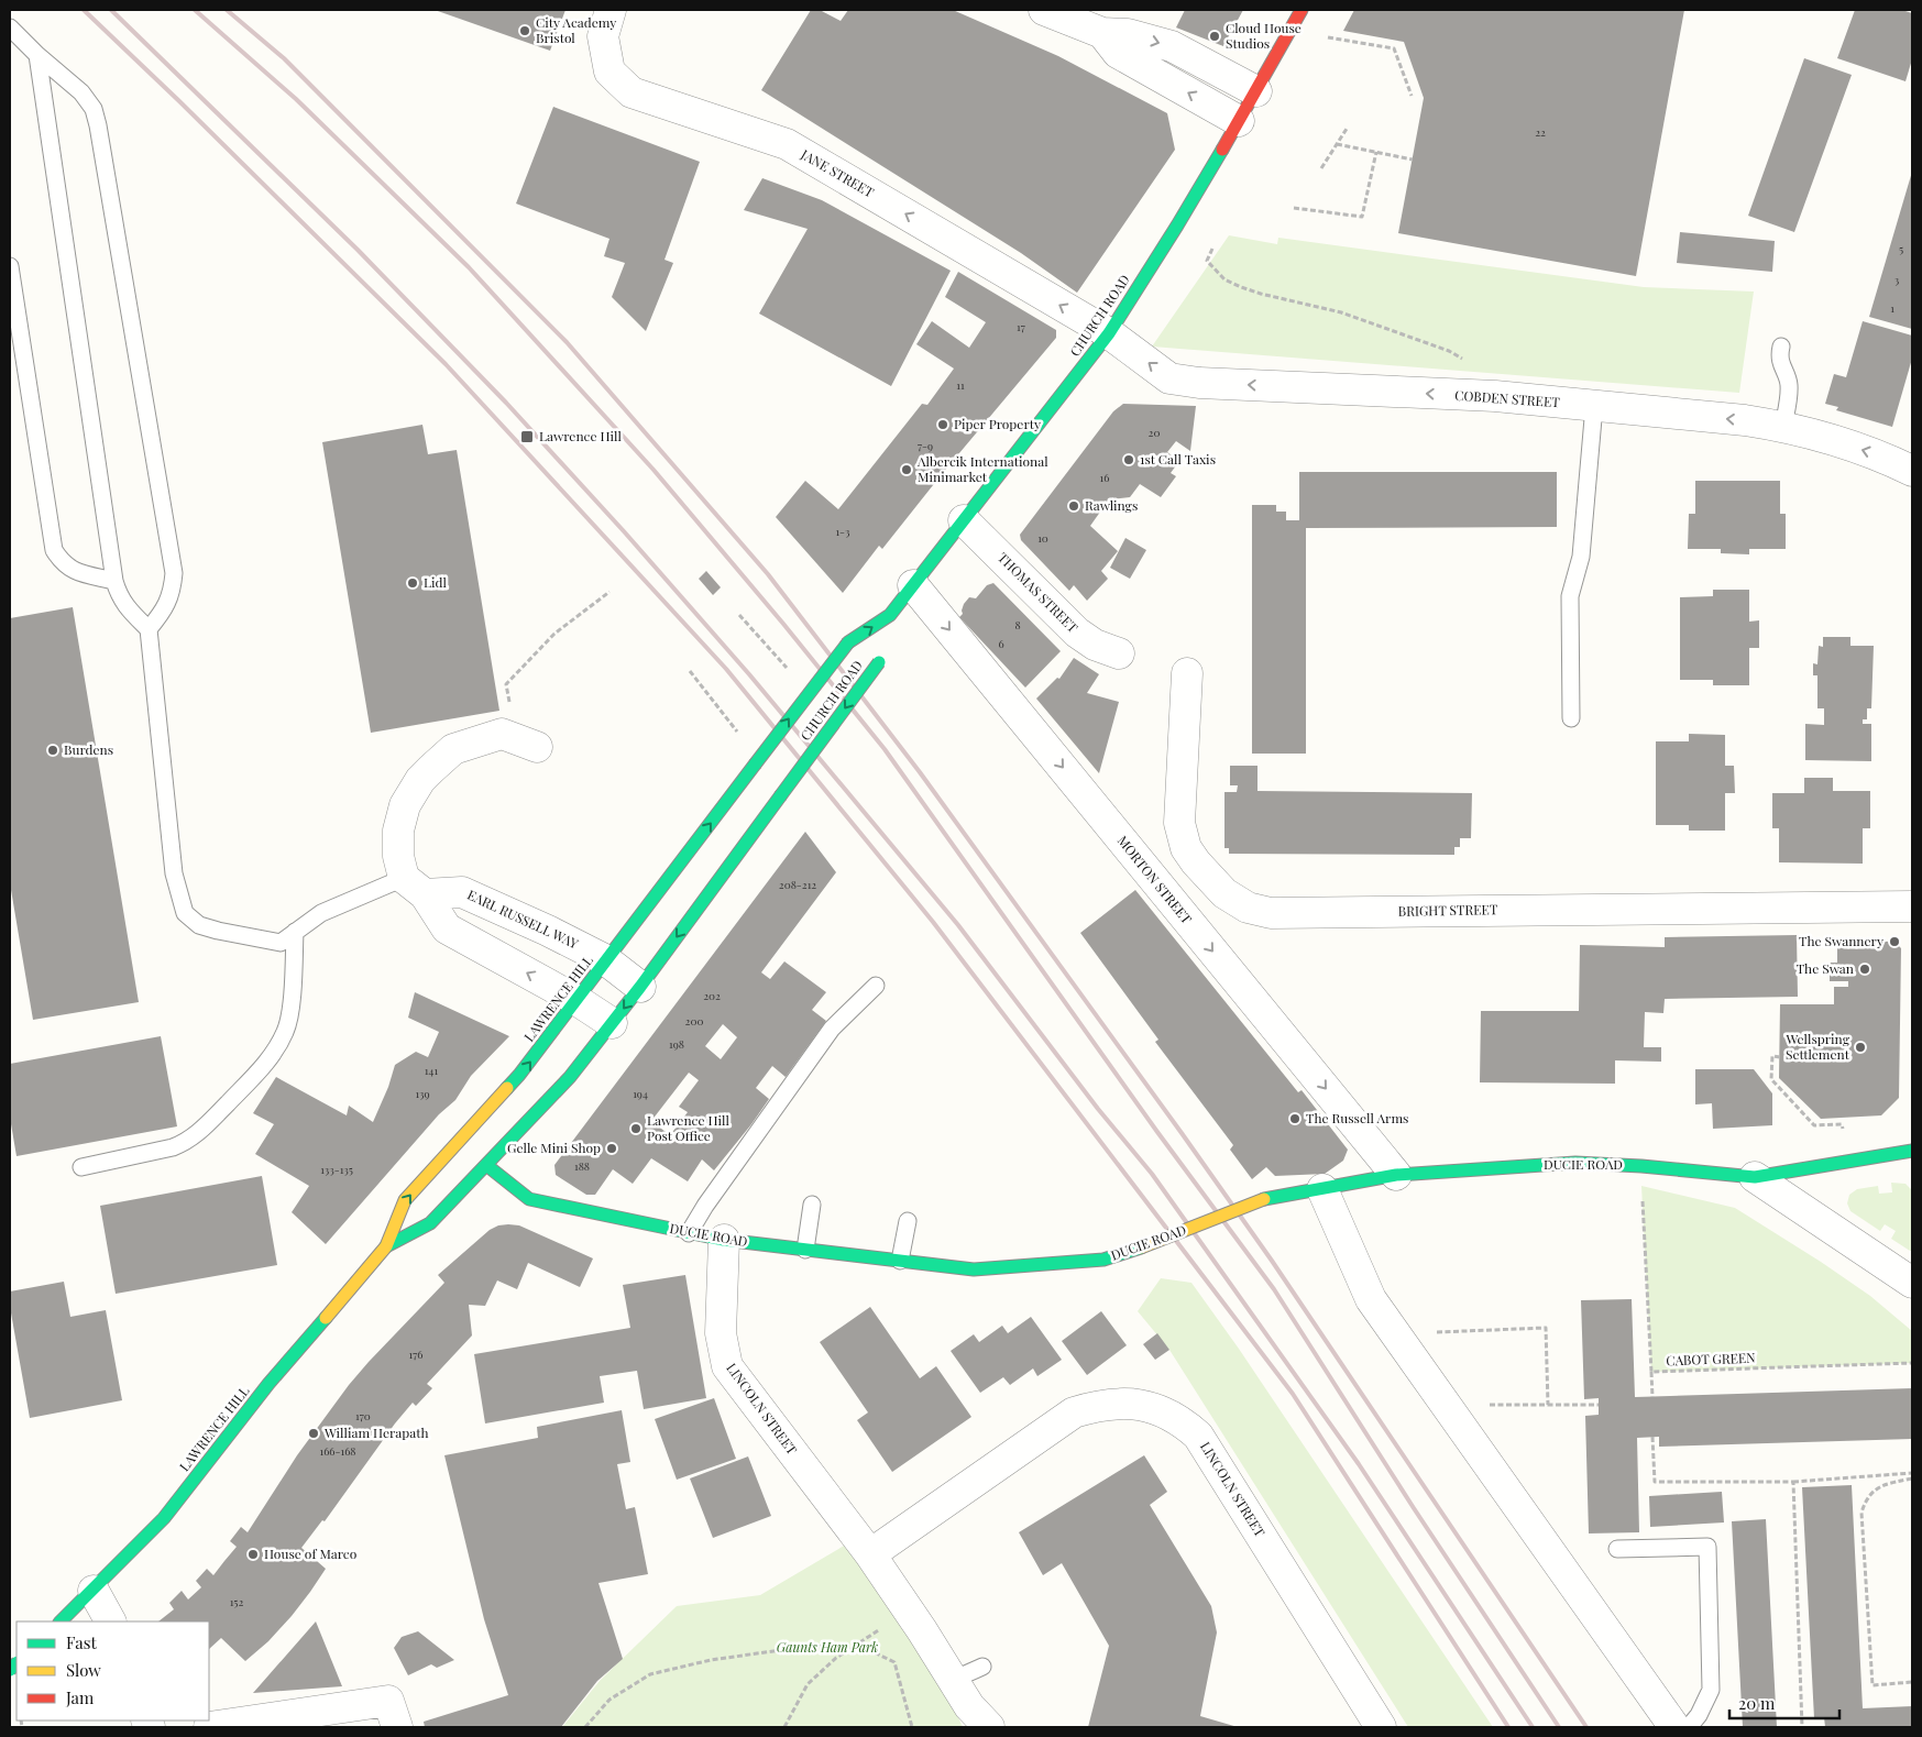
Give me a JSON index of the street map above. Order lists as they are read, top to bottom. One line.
{"streets":{"main road":["CHURCH ROAD","LAWRENCE HILL","DUCIE ROAD"],"street":["JANE STREET","COBDEN STREET","THOMAS STREET","MORTON STREET","BRIGHT STREET","EARL RUSSELL WAY","LINCOLN STREET"],"path":["CABOT GREEN"]},"crossings":[["JANE STREET","CHURCH ROAD"],["JANE STREET","COBDEN STREET"],["CHURCH ROAD","COBDEN STREET"],["CHURCH ROAD","THOMAS STREET"],["CHURCH ROAD","MORTON STREET"],["CHURCH ROAD","LAWRENCE HILL"],["MORTON STREET","DUCIE ROAD"],["EARL RUSSELL WAY","LAWRENCE HILL"],["LAWRENCE HILL","DUCIE ROAD"],["DUCIE ROAD","CABOT GREEN"],["DUCIE ROAD","LINCOLN STREET"]],"one_way":["COBDEN STREET","MORTON STREET"],"parks":["Gaunts Ham Park"],"places":{"other":["City Academy Bristol","Cloud House Studios","Piper Property","1st Call Taxis","Albercik International Minimarket","Rawlings","Lidl","Burdens","The Swannery","The Swan","Wellspring Settlement","The Russell Arms","Lawrence Hill Post Office","Gelle Mini Shop","William Herapath","House of Marco"],"transit":["Lawrence Hill"]},"house_numbers":["22","5","3","1","17","11","20","7-9","16","1-3","10","8","6","208-212","202","200","198","141","139","194","188","133-135","176","170","166-168","152"],"legend":["Fast","Slow","Jam"],"scale_bar":"20 m"}
